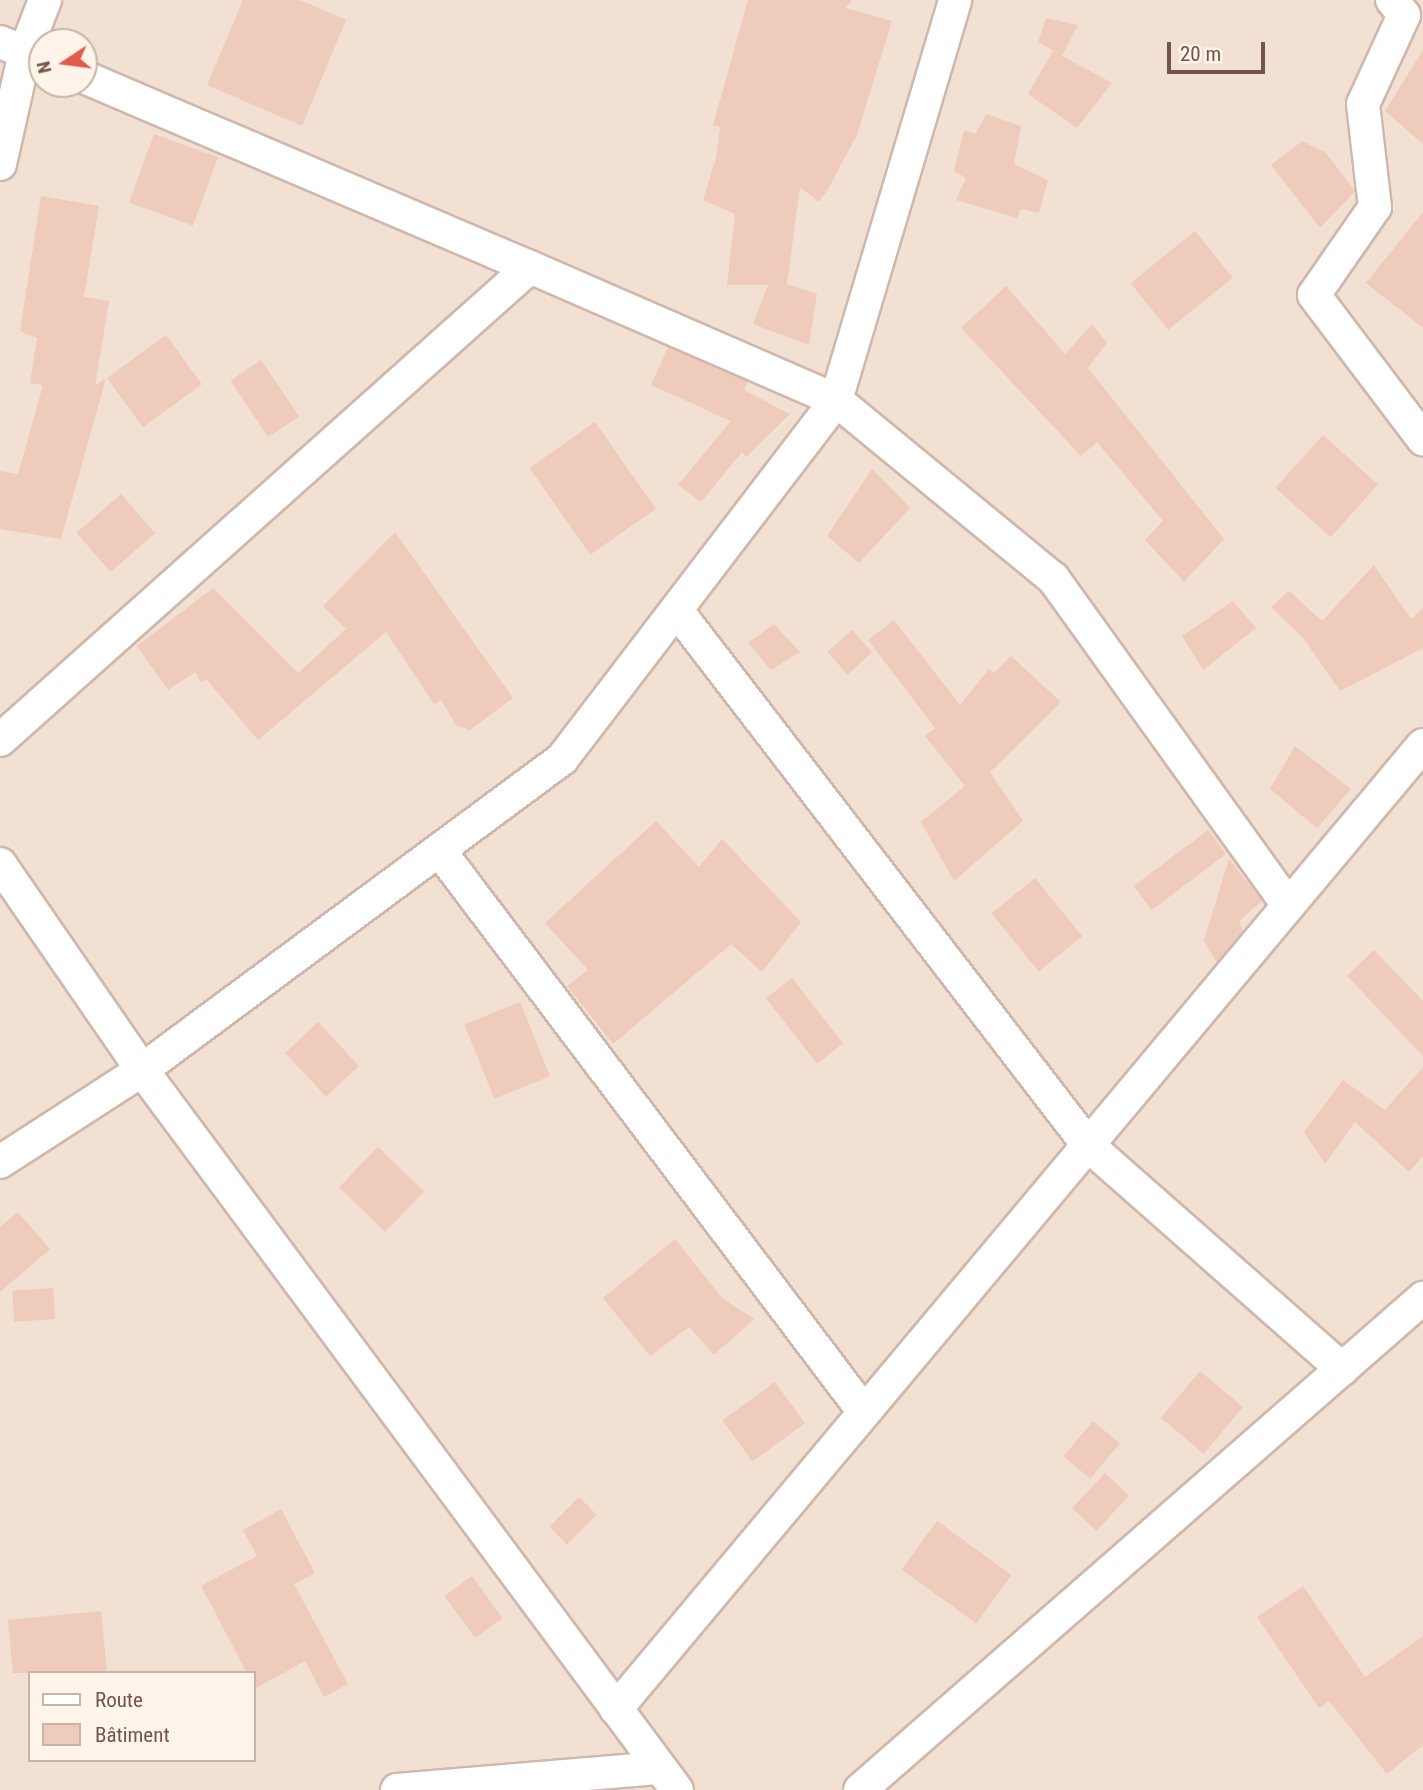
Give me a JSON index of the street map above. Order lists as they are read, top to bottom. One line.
{"legend":["Route","Bâtiment"],"scale_bar":"20 m","north":"left"}
